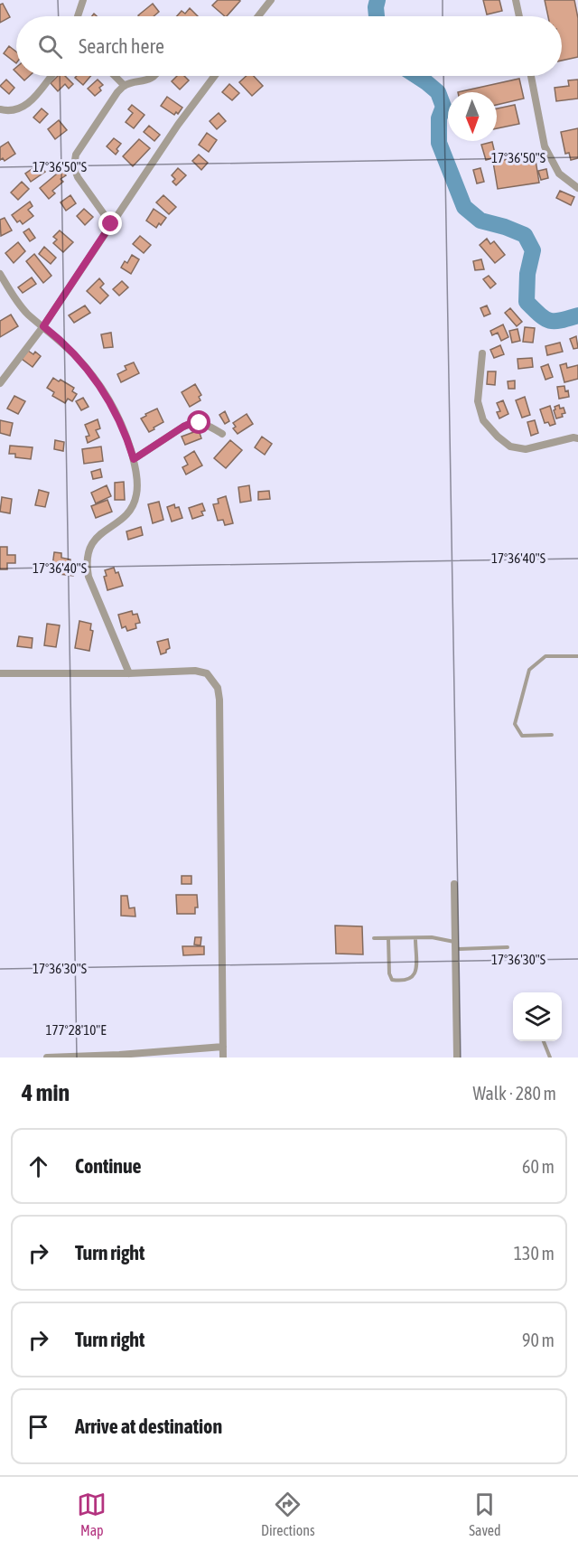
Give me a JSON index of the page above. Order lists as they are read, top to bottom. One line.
{"north":"bottom","page":{"search":"Search here","heading":["4 min","Walk · 280 m"],"list":[["Continue","60 m"],["Turn right","130 m"],["Turn right","90 m"],"Arrive at destination"],"nav":["Map","Directions","Saved"]},"coordinates":["17°36'50\"S","17°36'40\"S","17°36'30\"S","177°28'10\"E"]}
